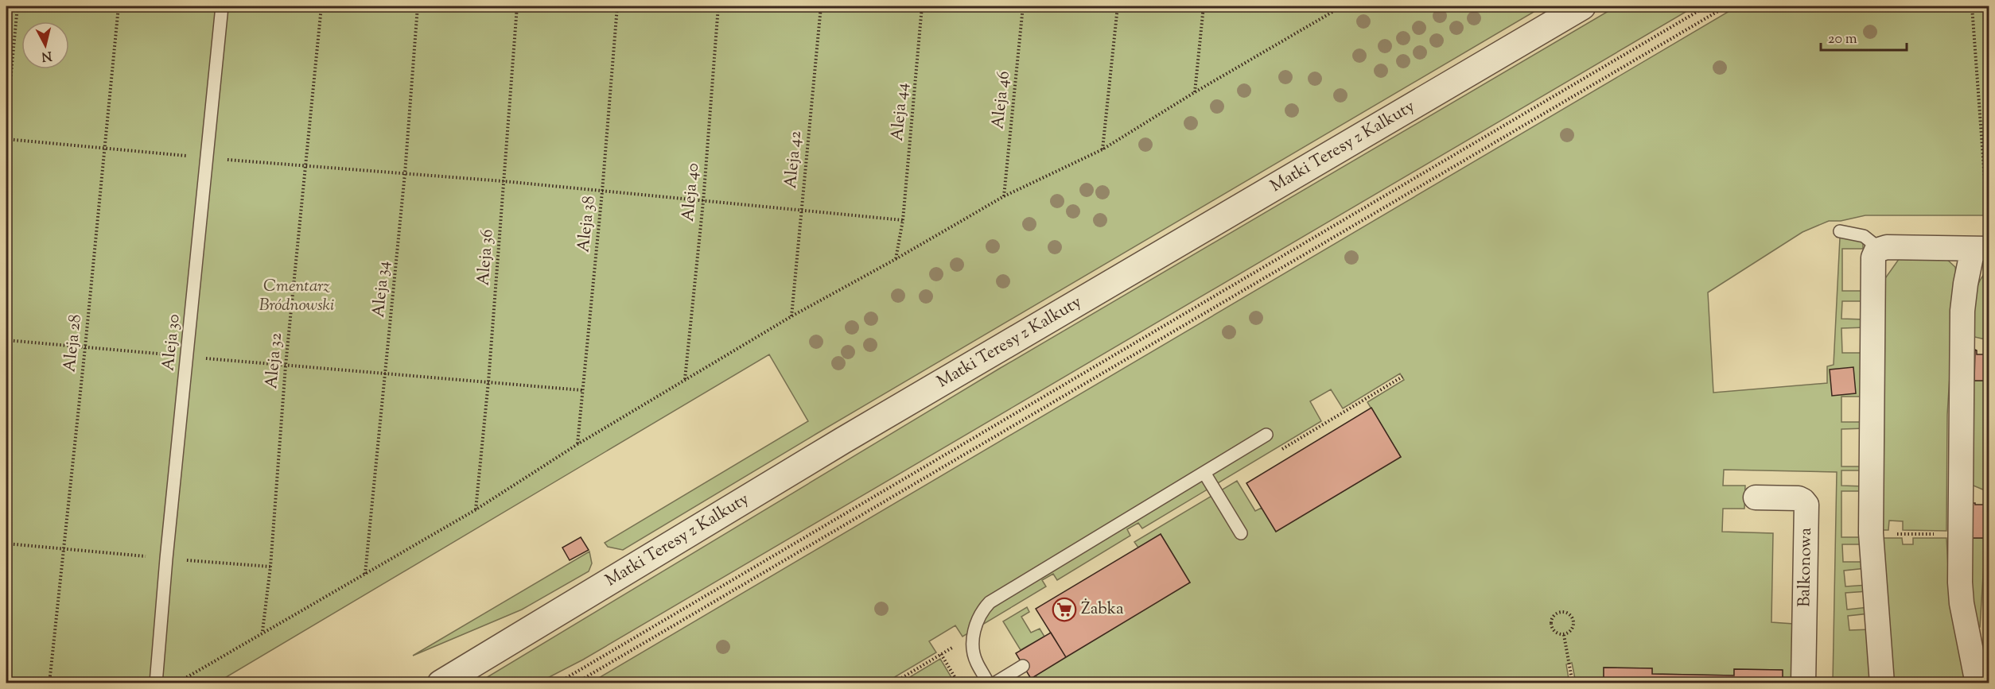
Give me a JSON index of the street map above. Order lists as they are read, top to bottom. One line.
{"streets":{"street":["Matki Teresy z Kalkuty","Balkonowa"],"lane":["Aleja 30"],"path":["Aleja 46","Aleja 44","Aleja 42","Aleja 40","Aleja 38","Aleja 36","Aleja 34","Aleja 28","Aleja 32"]},"parks":["Cmentarz Bródnowski"],"places":{"supermarket":["Żabka"]},"scale_bar":"20 m","north":"bottom"}
